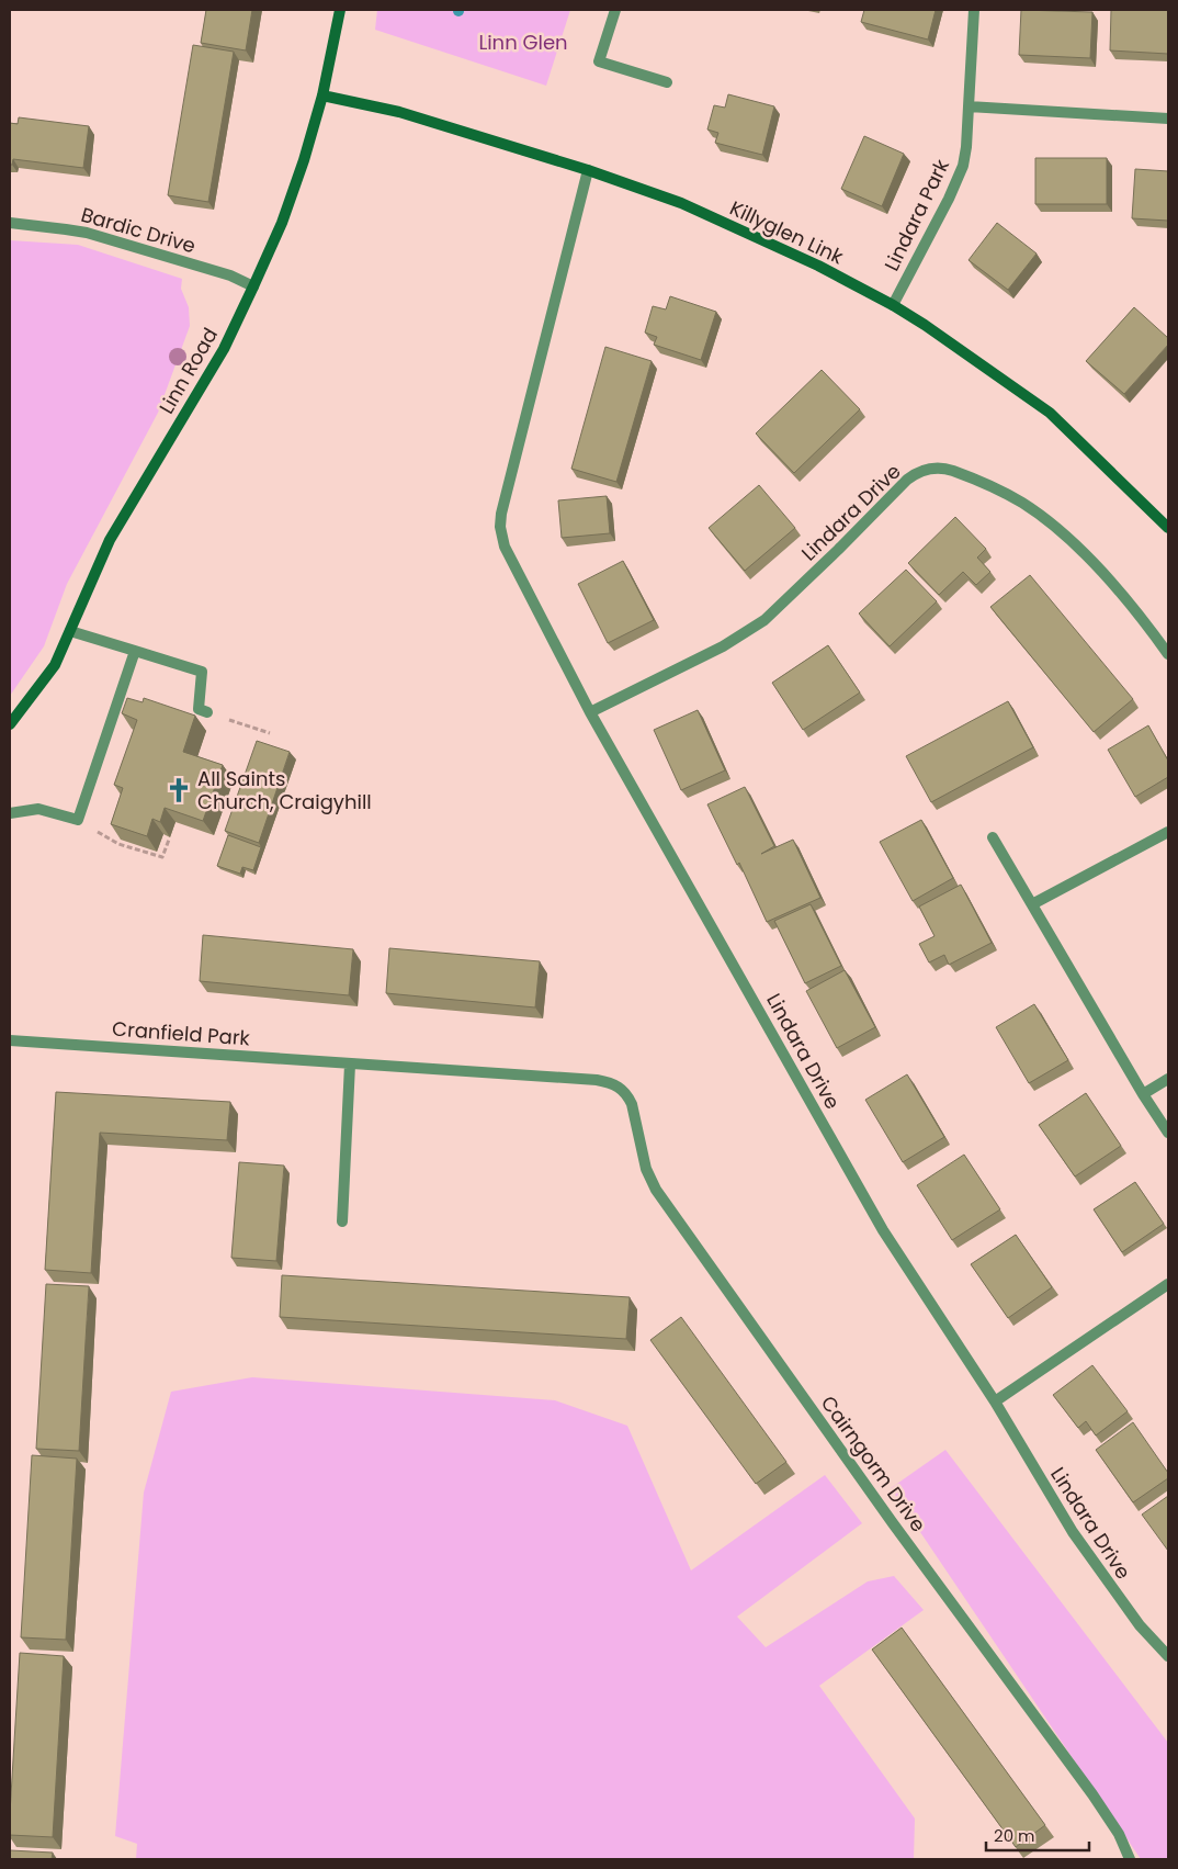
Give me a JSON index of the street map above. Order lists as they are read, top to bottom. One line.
{"streets":{"street":["Lindara Park","Bardic Drive","Killyglen Link","Linn Road","Lindara Drive","Cranfield Park","Cairngorm Drive"]},"crossings":[["Lindara Park","Killyglen Link"],["Bardic Drive","Linn Road"],["Killyglen Link","Linn Road"],["Killyglen Link","Lindara Drive"],["Cranfield Park","Cairngorm Drive"]],"parks":["Linn Glen"],"places":{"church":["All Saints Church, Craigyhill"]},"scale_bar":"20 m"}
